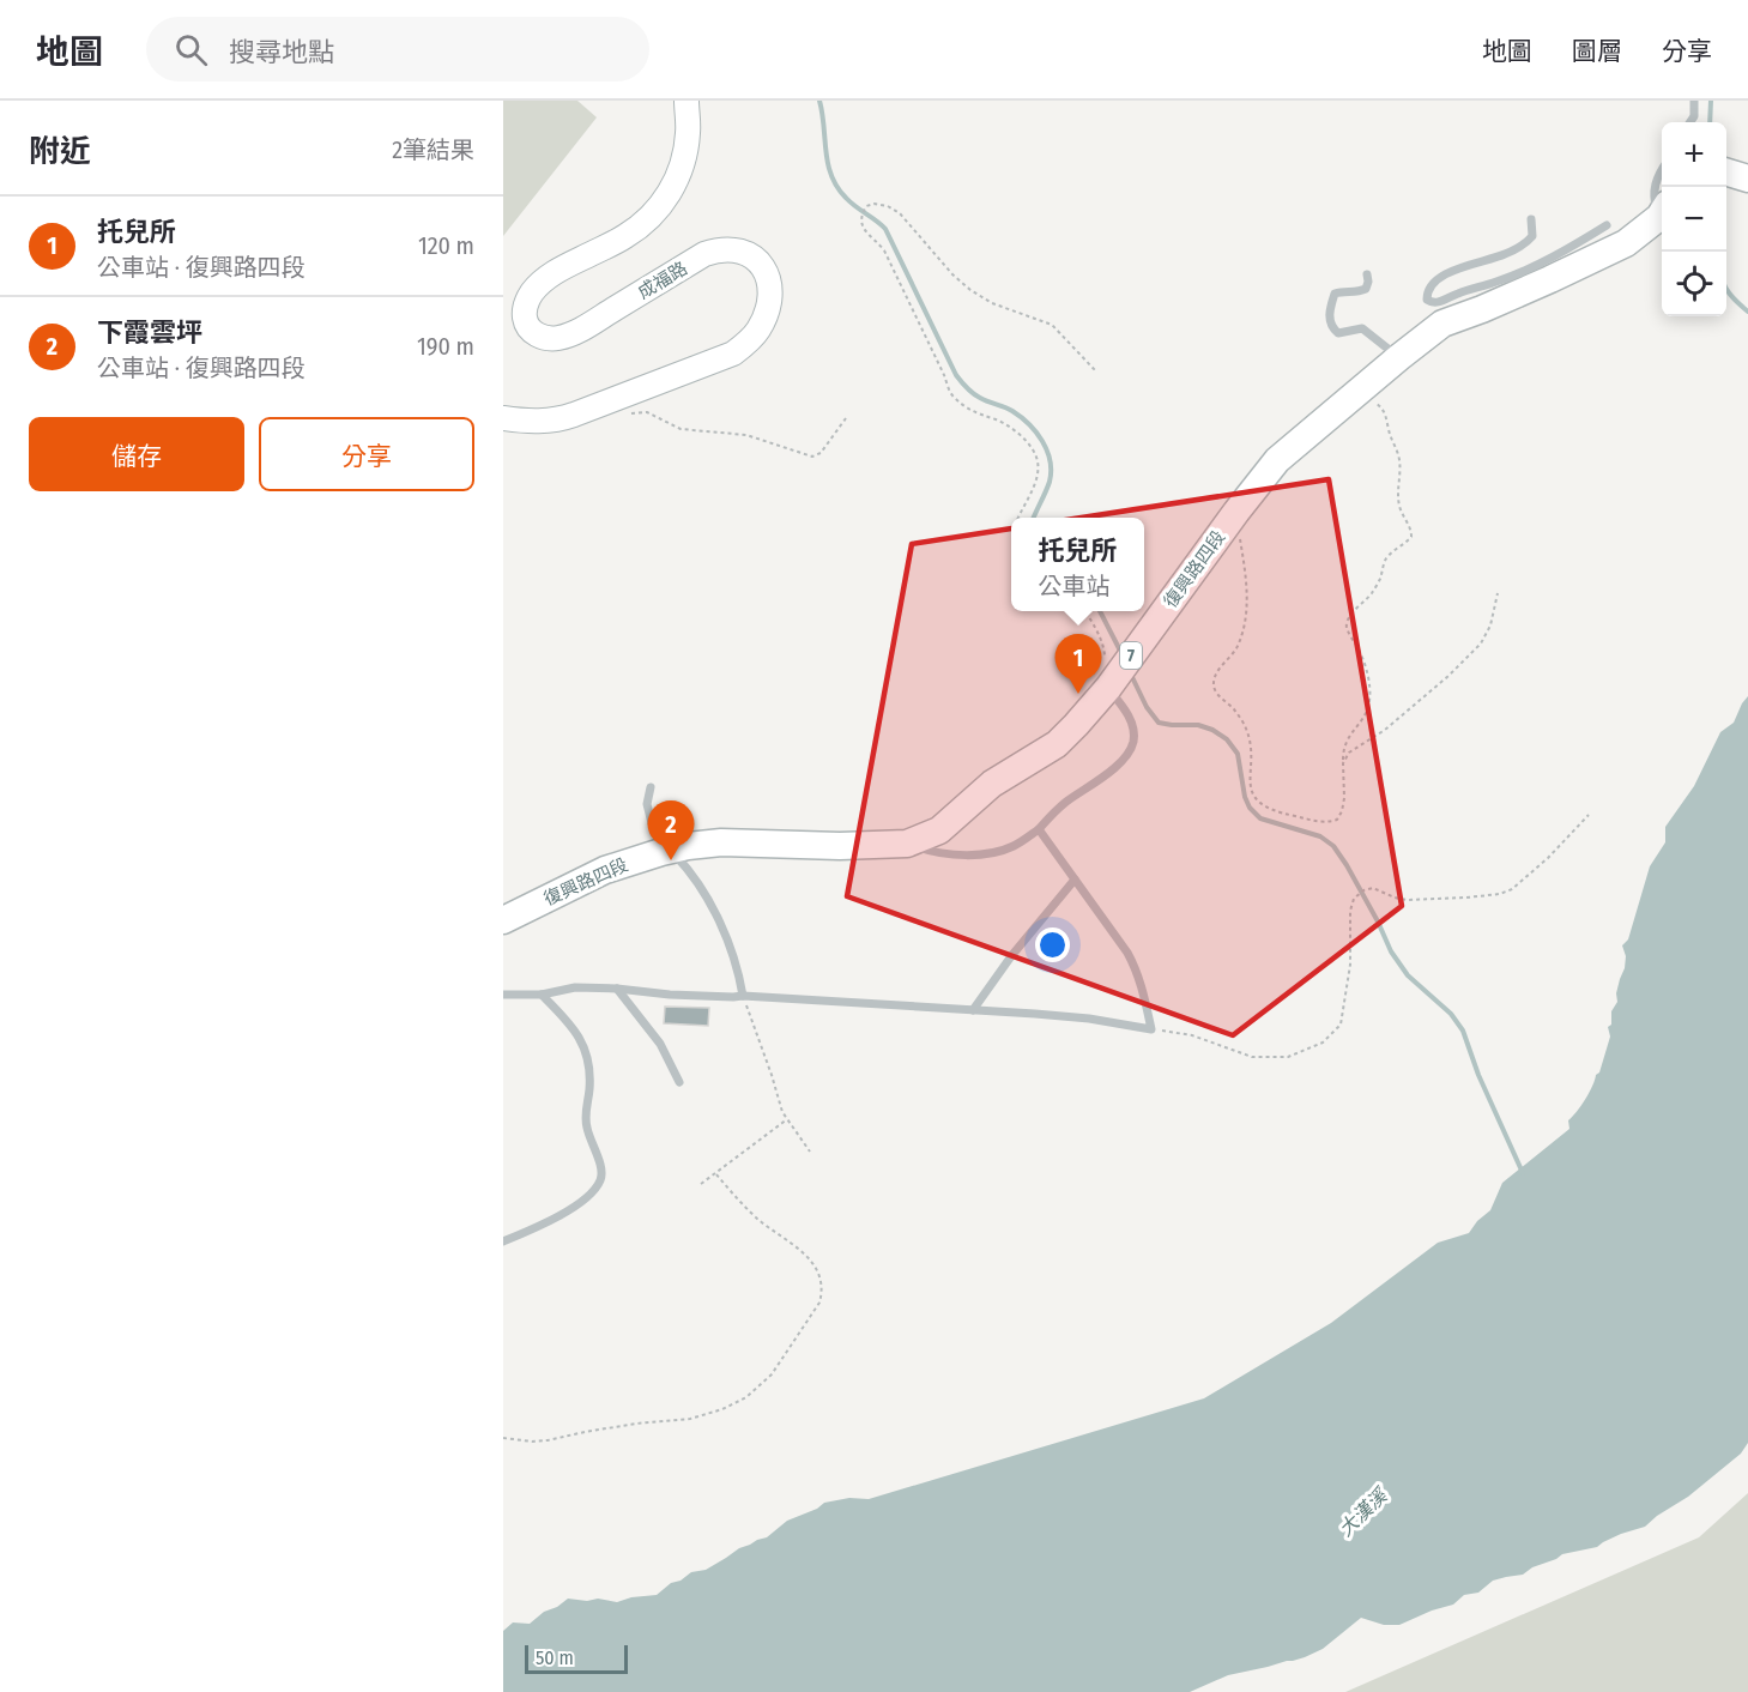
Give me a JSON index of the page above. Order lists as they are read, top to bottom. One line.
{"streets":{"main road":["復興路四段","7"],"street":["成福路"]},"water":["大漢溪"],"scale_bar":"50 m","page":{"header":"地圖","search":"搜尋地點","nav":["地圖","圖層","分享"],"heading":["附近","2筆結果"],"map_buttons":["+","−"],"list":[{"mark":"1","name":"托兒所","note":"公車站 · 復興路四段","value":"120 m"},{"mark":"2","name":"下霞雲坪","note":"公車站 · 復興路四段","value":"190 m"}],"buttons":["儲存","分享"],"popup":["托兒所","公車站"],"pins":["1","2"],"scale":"50 m"}}
